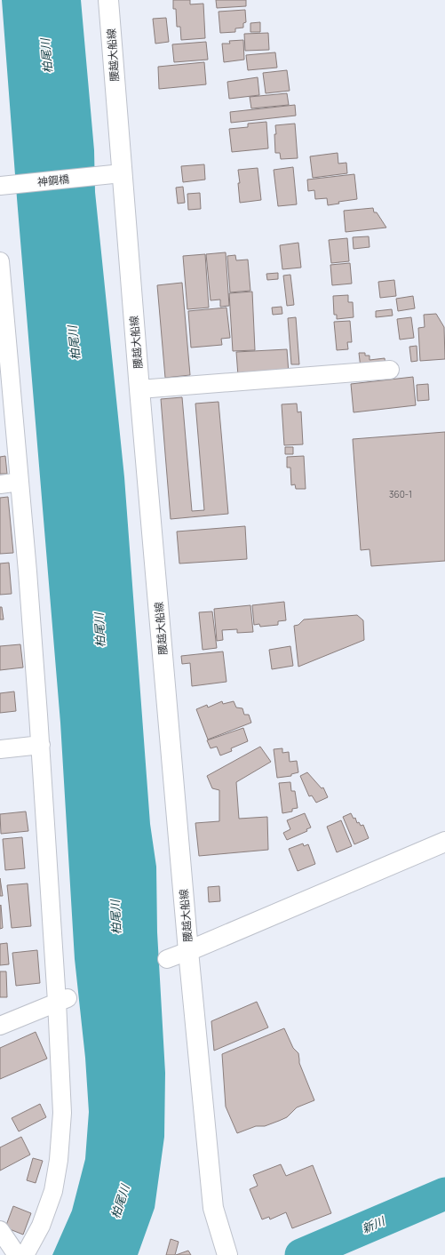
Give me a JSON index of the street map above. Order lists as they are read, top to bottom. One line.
{"streets":{"main road":["腰越大船線"],"street":["神鋼橋"]},"crossings":[["腰越大船線","神鋼橋"]],"water":["柏尾川","新川"],"house_numbers":["360-1"]}
